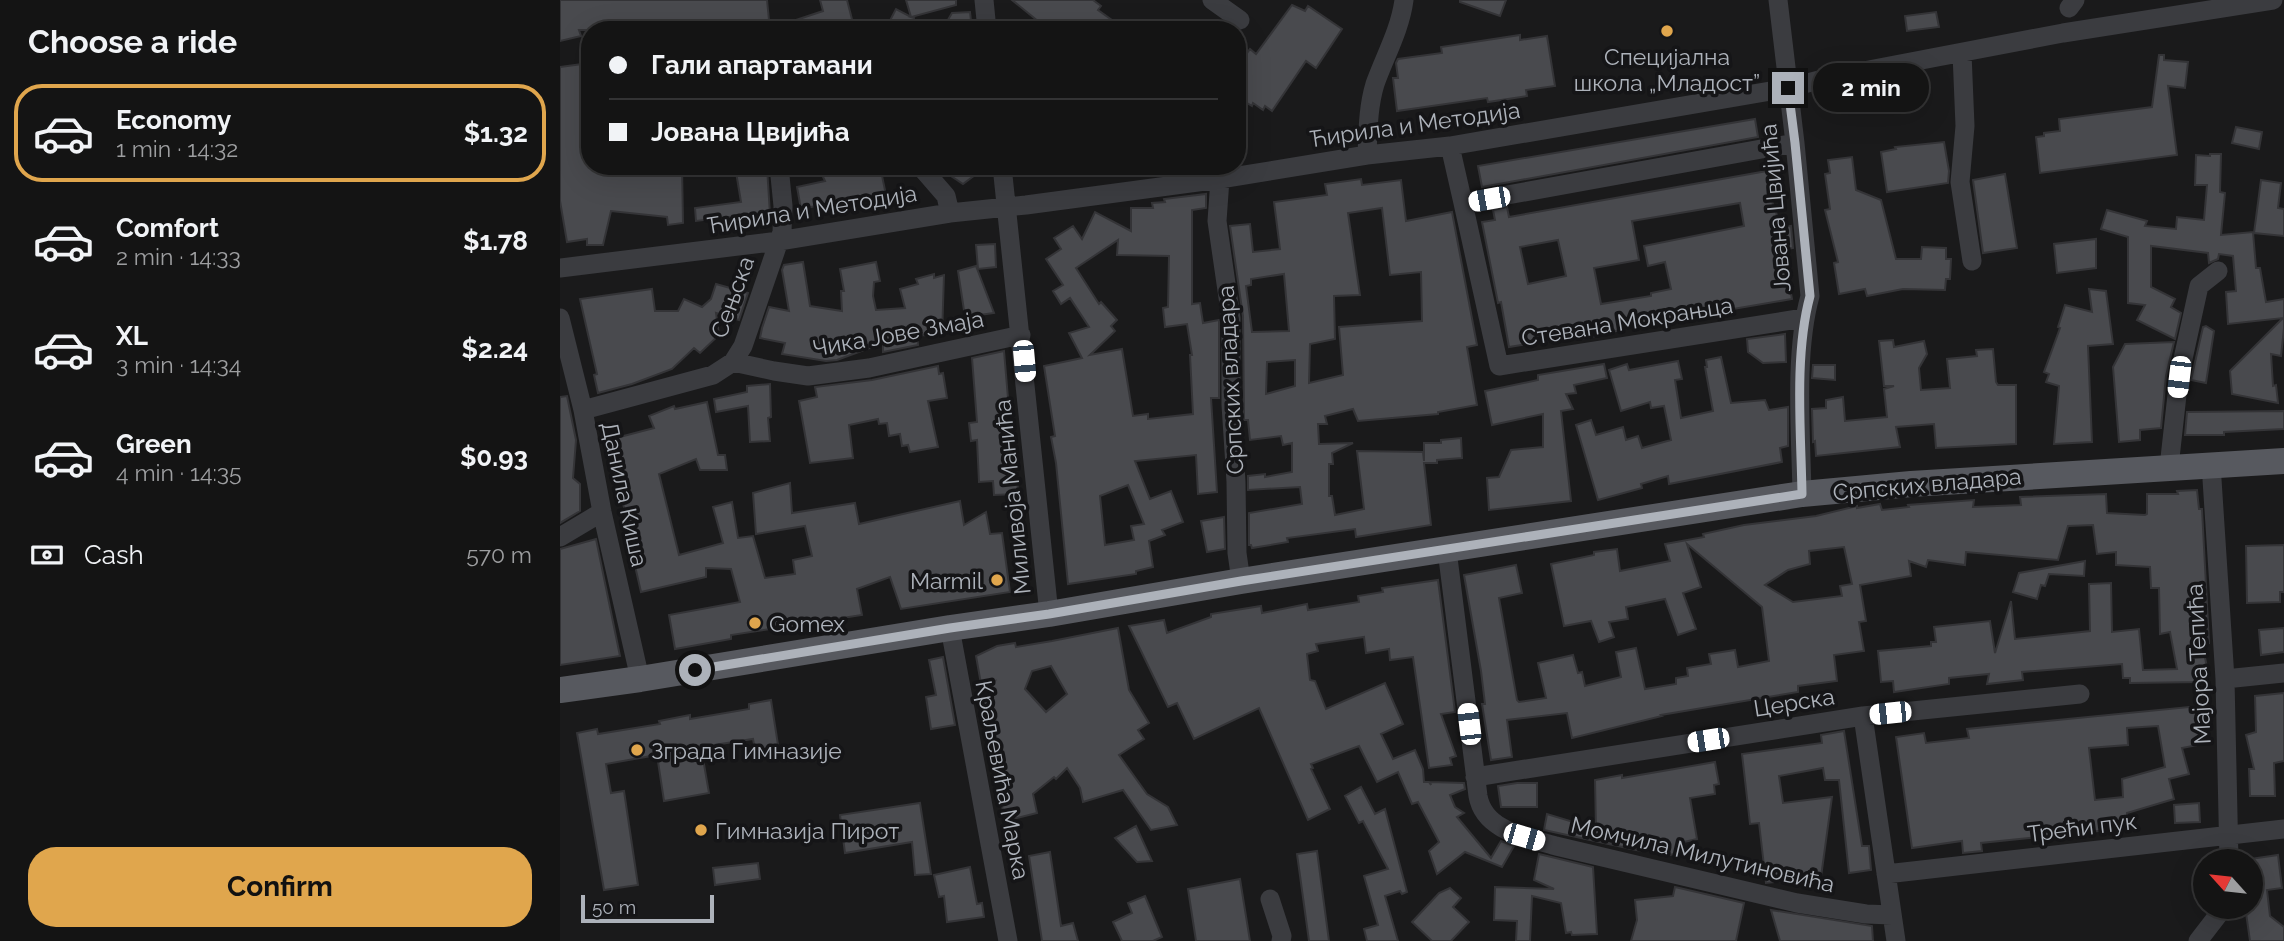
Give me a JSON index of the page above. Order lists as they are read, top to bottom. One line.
{"streets":{"main road":["Српских владара"],"street":["Ћирила и Методија","Јована Цвијића","Сењска","Стевана Мокрањца","Чика Јове Змаја","Данила Киша","Миливоја Манића","Мајора Тепића","Церска","Краљевића Марка","Трећи пук","Момчила Милутиновића"]},"crossings":[["Ћирила и Методија","Јована Цвијића"],["Ћирила и Методија","Сењска"],["Ћирила и Методија","Српских владара"],["Ћирила и Методија","Миливоја Манића"],["Јована Цвијића","Стевана Мокрањца"],["Јована Цвијића","Српских владара"],["Сењска","Чика Јове Змаја"],["Чика Јове Змаја","Миливоја Манића"],["Српских владара","Данила Киша"],["Српских владара","Миливоја Манића"],["Српских владара","Мајора Тепића"],["Српских владара","Краљевића Марка"],["Српских владара","Момчила Милутиновића"],["Мајора Тепића","Трећи пук"],["Церска","Момчила Милутиновића"]],"places":["Специјална школа „Младост”","Marmil","Gomex","Зграда Гимназије","Гимназија Пирот"],"scale_bar":"50 m","north":"top left","page":{"heading":"Choose a ride","banner":["Гали апартамани","Јована Цвијића"],"bubble":"2 min","list":[{"name":"Economy","note":"1 min · 14:32","value":"$1.32"},{"name":"Comfort","note":"2 min · 14:33","value":"$1.78"},{"name":"XL","note":"3 min · 14:34","value":"$2.24"},{"name":"Green","note":"4 min · 14:35","value":"$0.93"}],"pay":["Cash","570 m"],"buttons":"Confirm","scale":"50 m"}}
